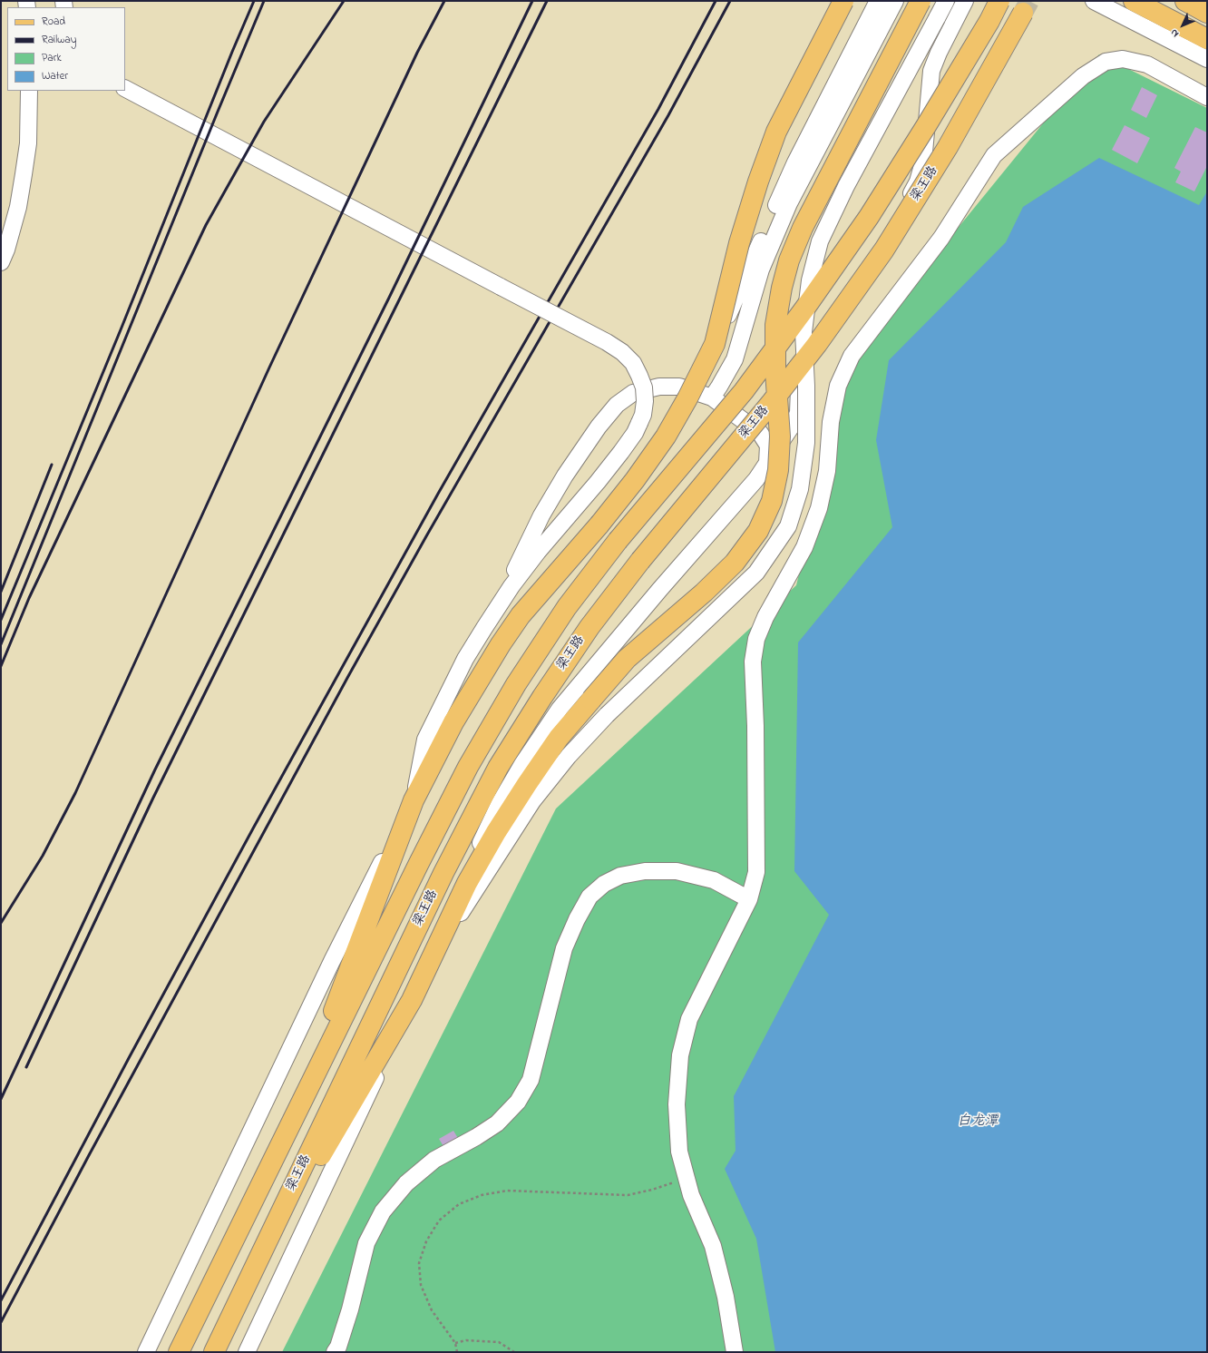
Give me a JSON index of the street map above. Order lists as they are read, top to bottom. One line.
{"streets":{"main road":["梁王路"]},"water":["白龙潭"],"legend":["Road","Railway","Park","Water"],"north":"bottom left"}
